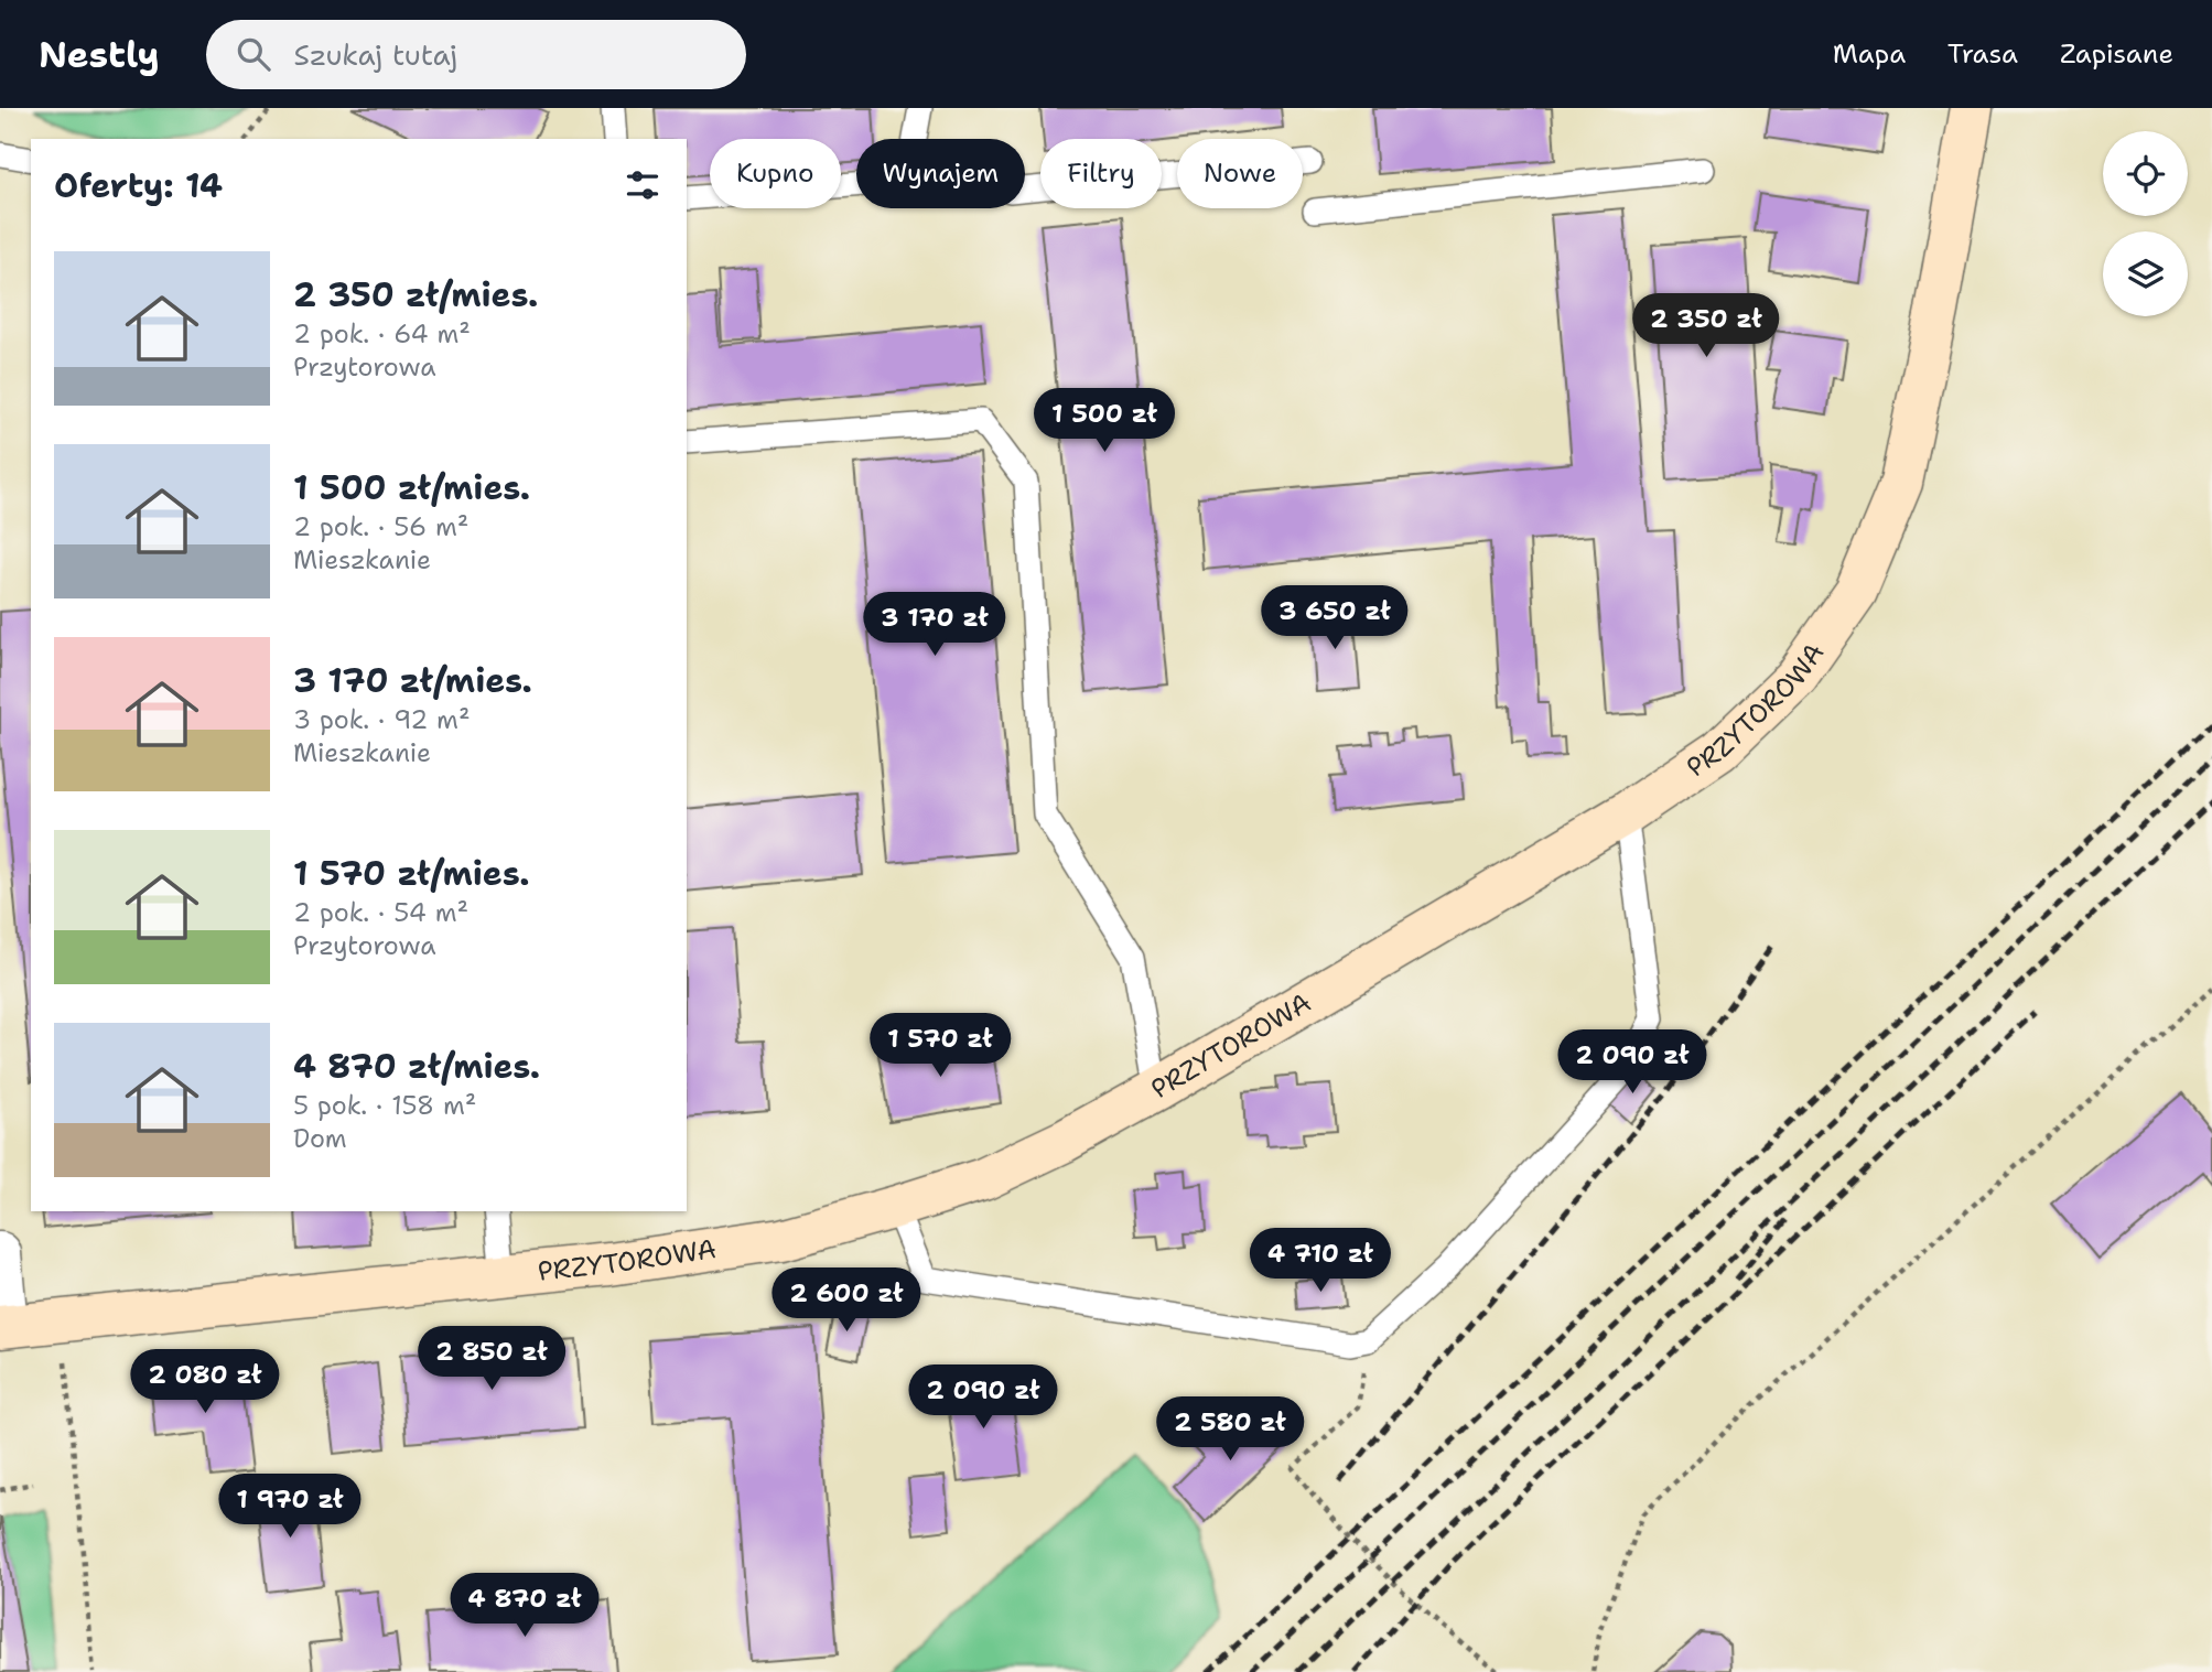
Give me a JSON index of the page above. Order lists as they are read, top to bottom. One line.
{"streets":{"street":["PRZYTOROWA"]},"page":{"header":"Nestly","search":"Szukaj tutaj","nav":["Mapa","Trasa","Zapisane"],"chip":["Kupno","Wynajem","Filtry","Nowe"],"heading":"Oferty: 14","list":[{"name":"2 350 zł/mies.","note":"2 pok. · 64 m² · Przytorowa"},{"name":"1 500 zł/mies.","note":"2 pok. · 56 m² · Mieszkanie"},{"name":"3 170 zł/mies.","note":"3 pok. · 92 m² · Mieszkanie"},{"name":"1 570 zł/mies.","note":"2 pok. · 54 m² · Przytorowa"},{"name":"4 870 zł/mies.","note":"5 pok. · 158 m² · Dom"}],"price":["2 350 zł","1 500 zł","3 650 zł","3 170 zł","1 570 zł","2 090 zł","4 710 zł","2 600 zł","2 850 zł","2 080 zł","2 090 zł","2 580 zł","1 970 zł","4 870 zł"]}}
